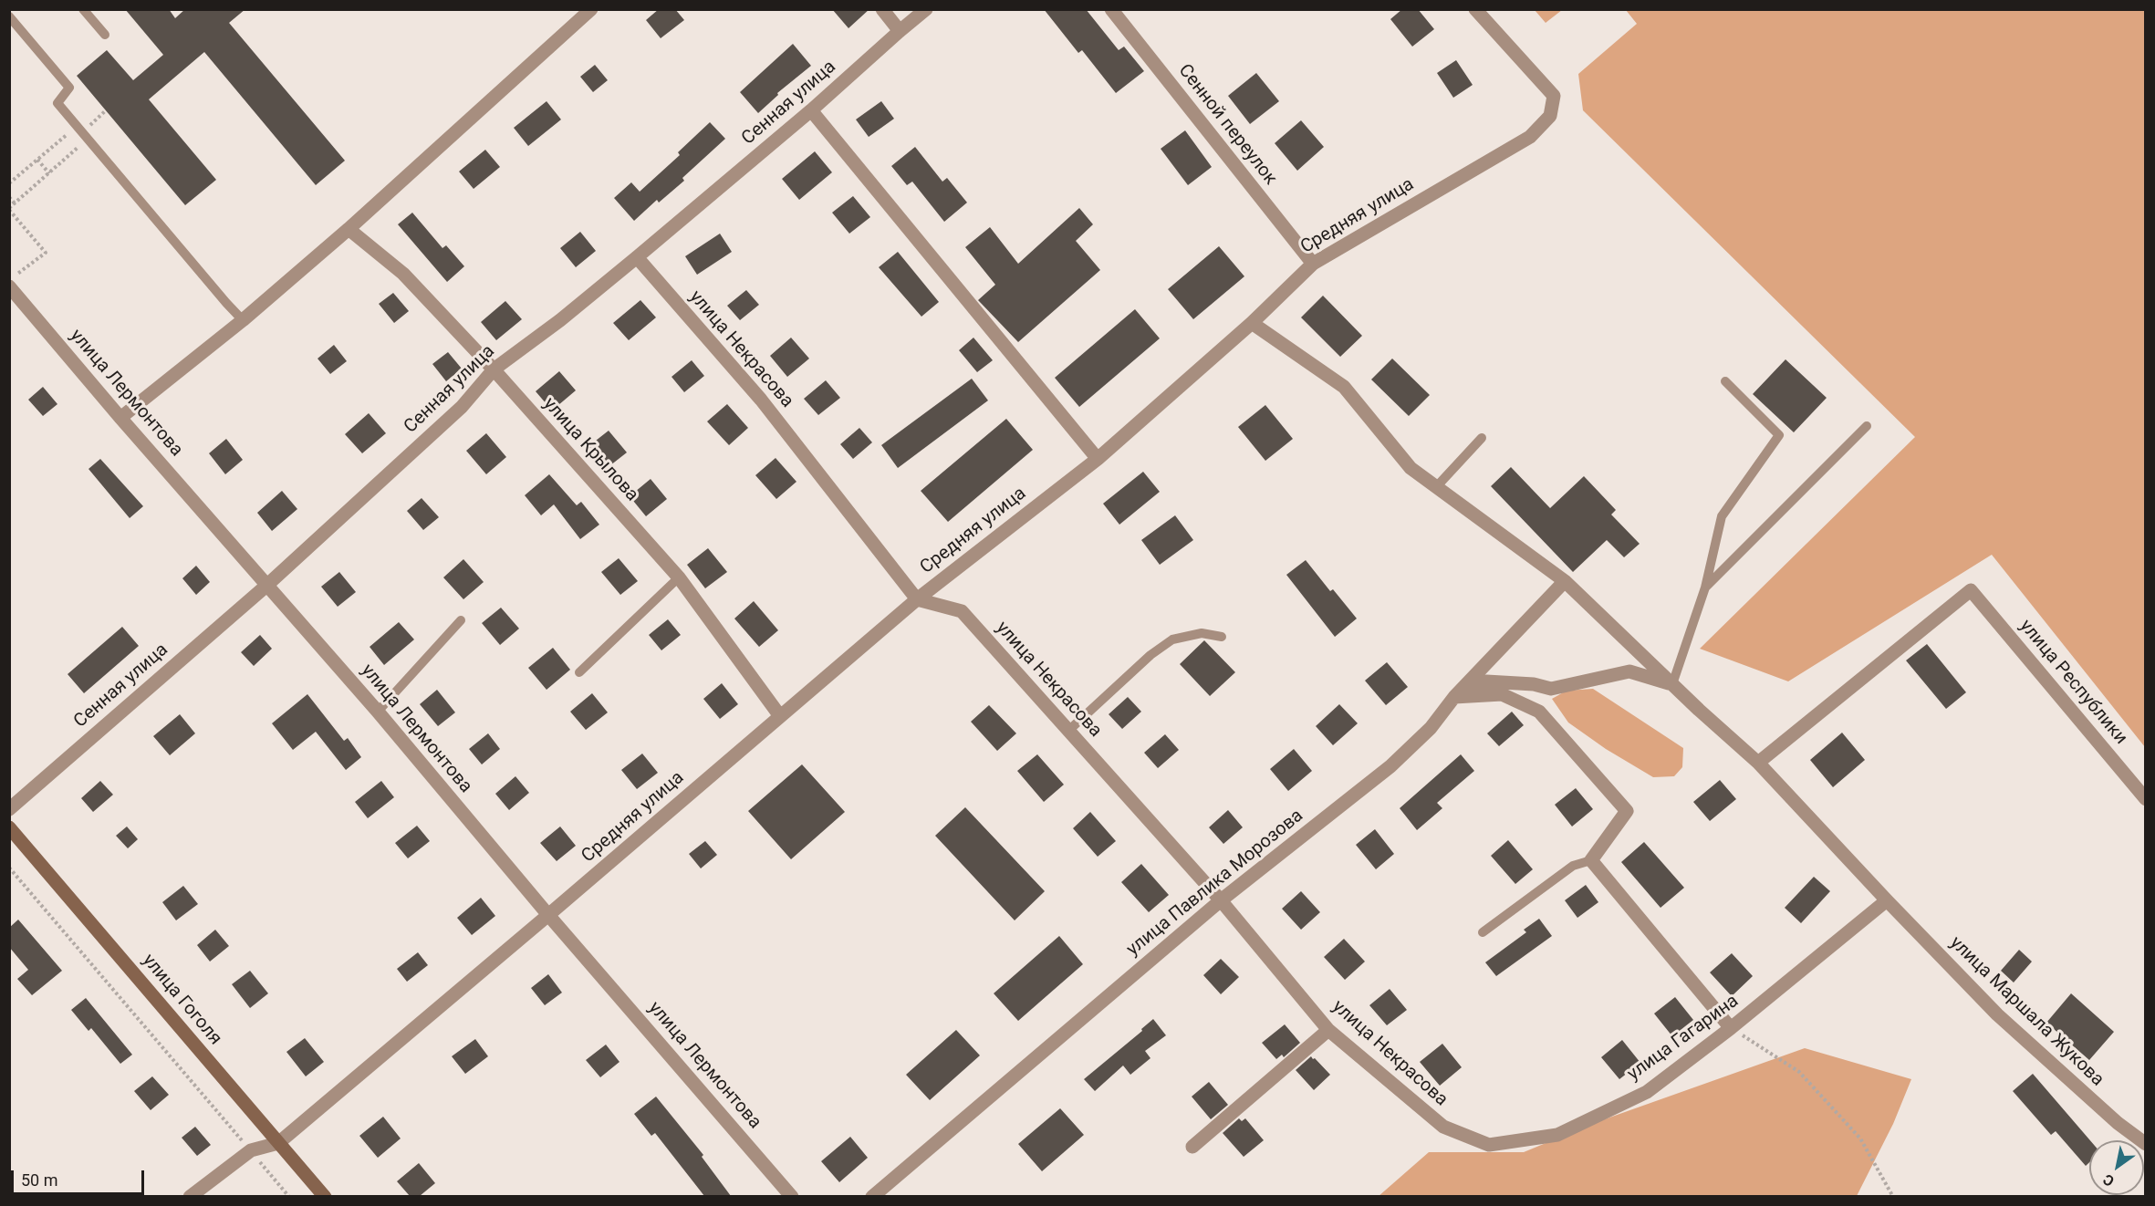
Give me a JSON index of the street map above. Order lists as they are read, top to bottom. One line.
{"streets":{"street":["Сенная улица","Сенной переулок","Средняя улица","улица Некрасова","улица Лермонтова","улица Крылова","улица Республики","улица Павлика Морозова","улица Гоголя","улица Маршала Жукова","улица Гагарина"]},"crossings":[["Сенная улица","улица Некрасова"],["Сенная улица","улица Лермонтова"],["Сенная улица","улица Крылова"],["Сенной переулок","Средняя улица"],["Средняя улица","улица Некрасова"],["Средняя улица","улица Лермонтова"],["Средняя улица","улица Крылова"],["Средняя улица","улица Гоголя"],["Средняя улица","улица Маршала Жукова"],["улица Некрасова","улица Павлика Морозова"],["улица Некрасова","улица Гагарина"],["улица Республики","улица Маршала Жукова"],["улица Павлика Морозова","улица Маршала Жукова"],["улица Маршала Жукова","улица Гагарина"]],"scale_bar":"50 m","north":"bottom left"}
